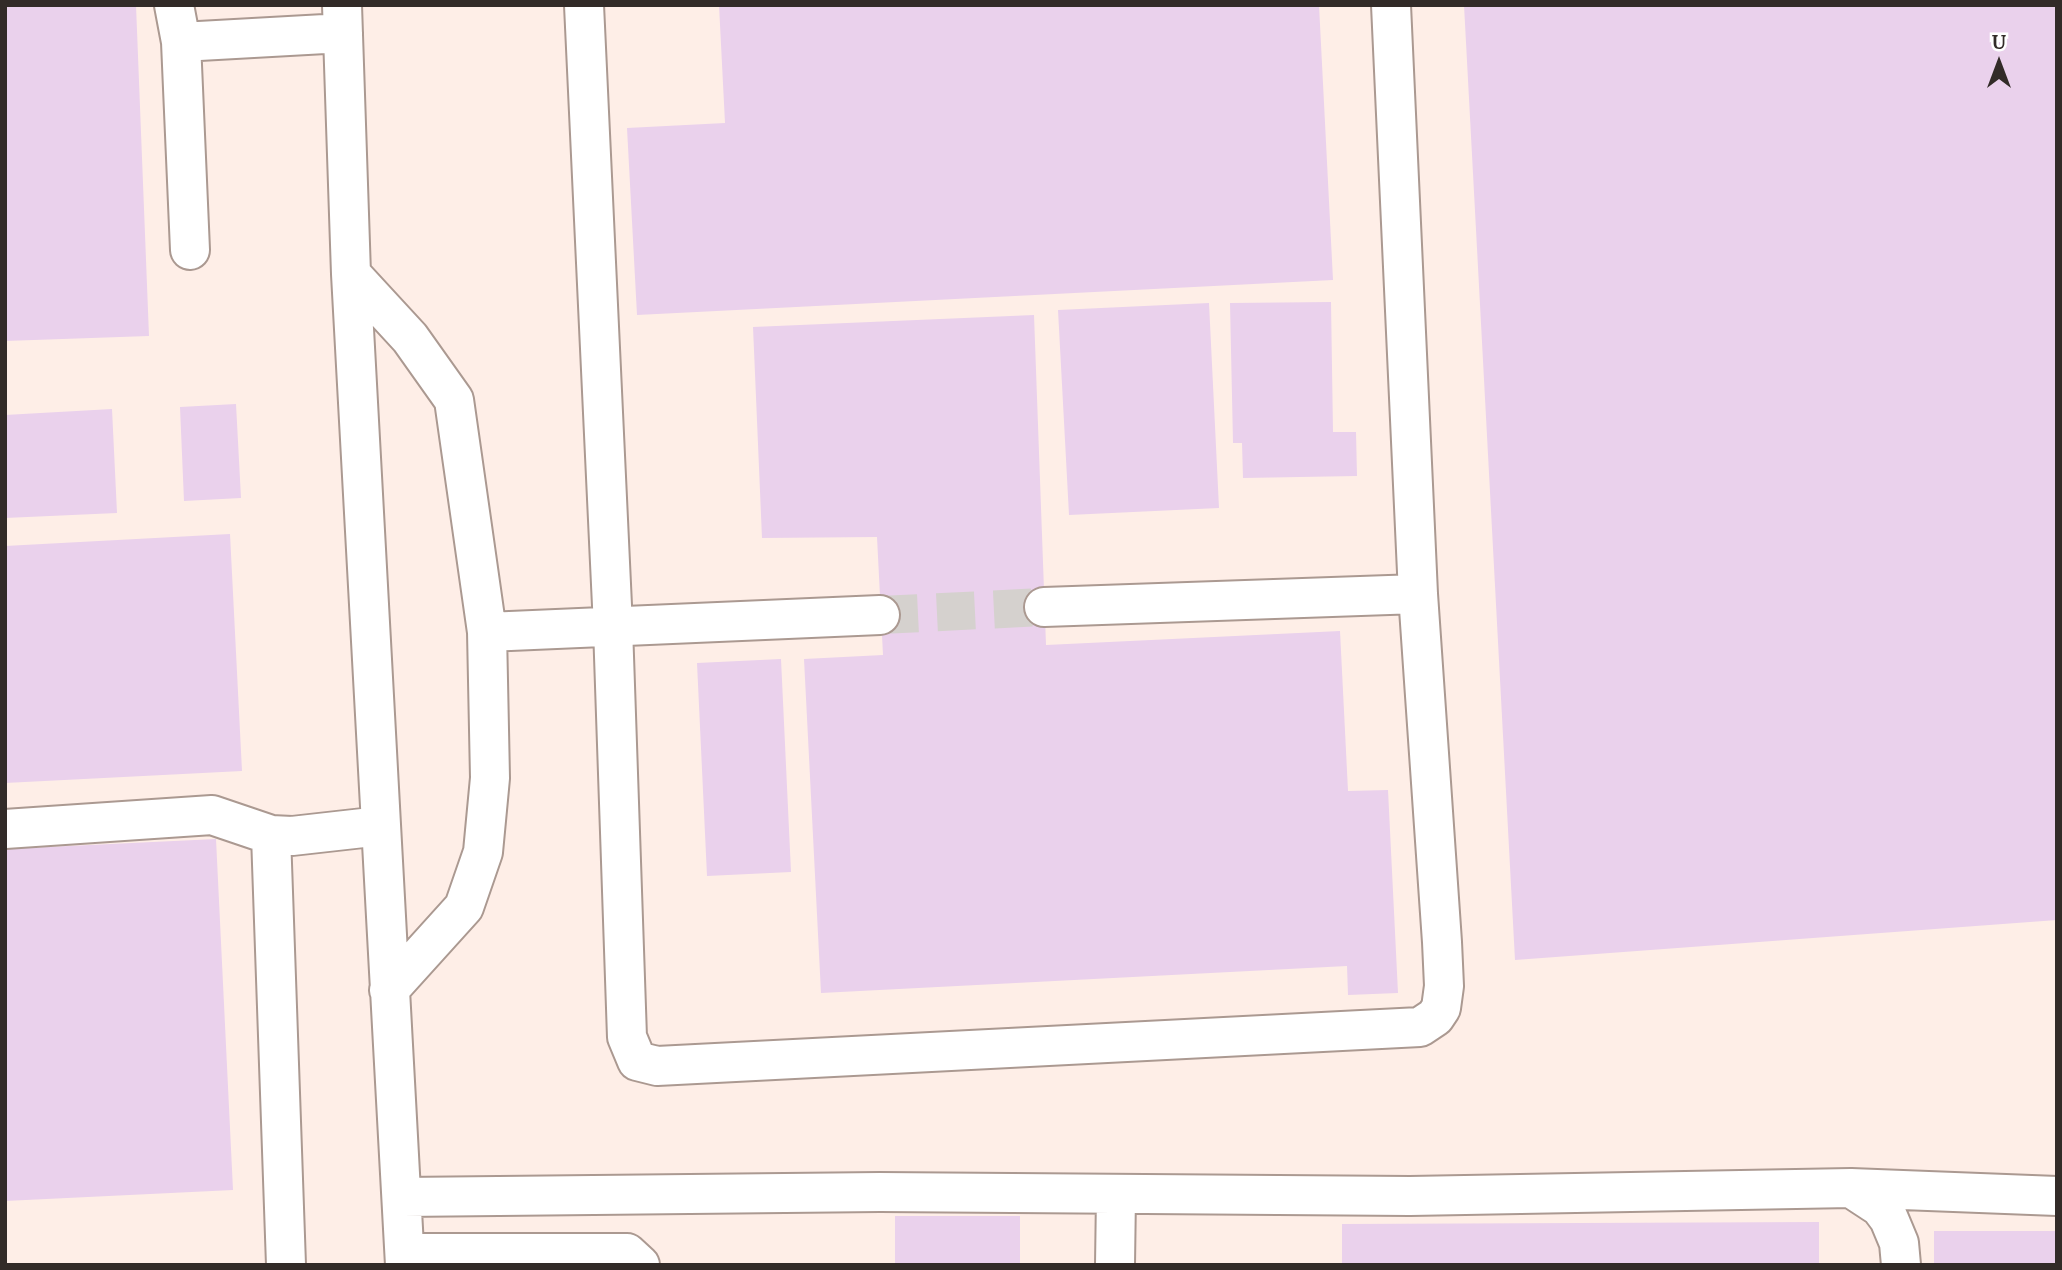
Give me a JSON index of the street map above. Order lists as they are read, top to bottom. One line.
{"north":"top"}
